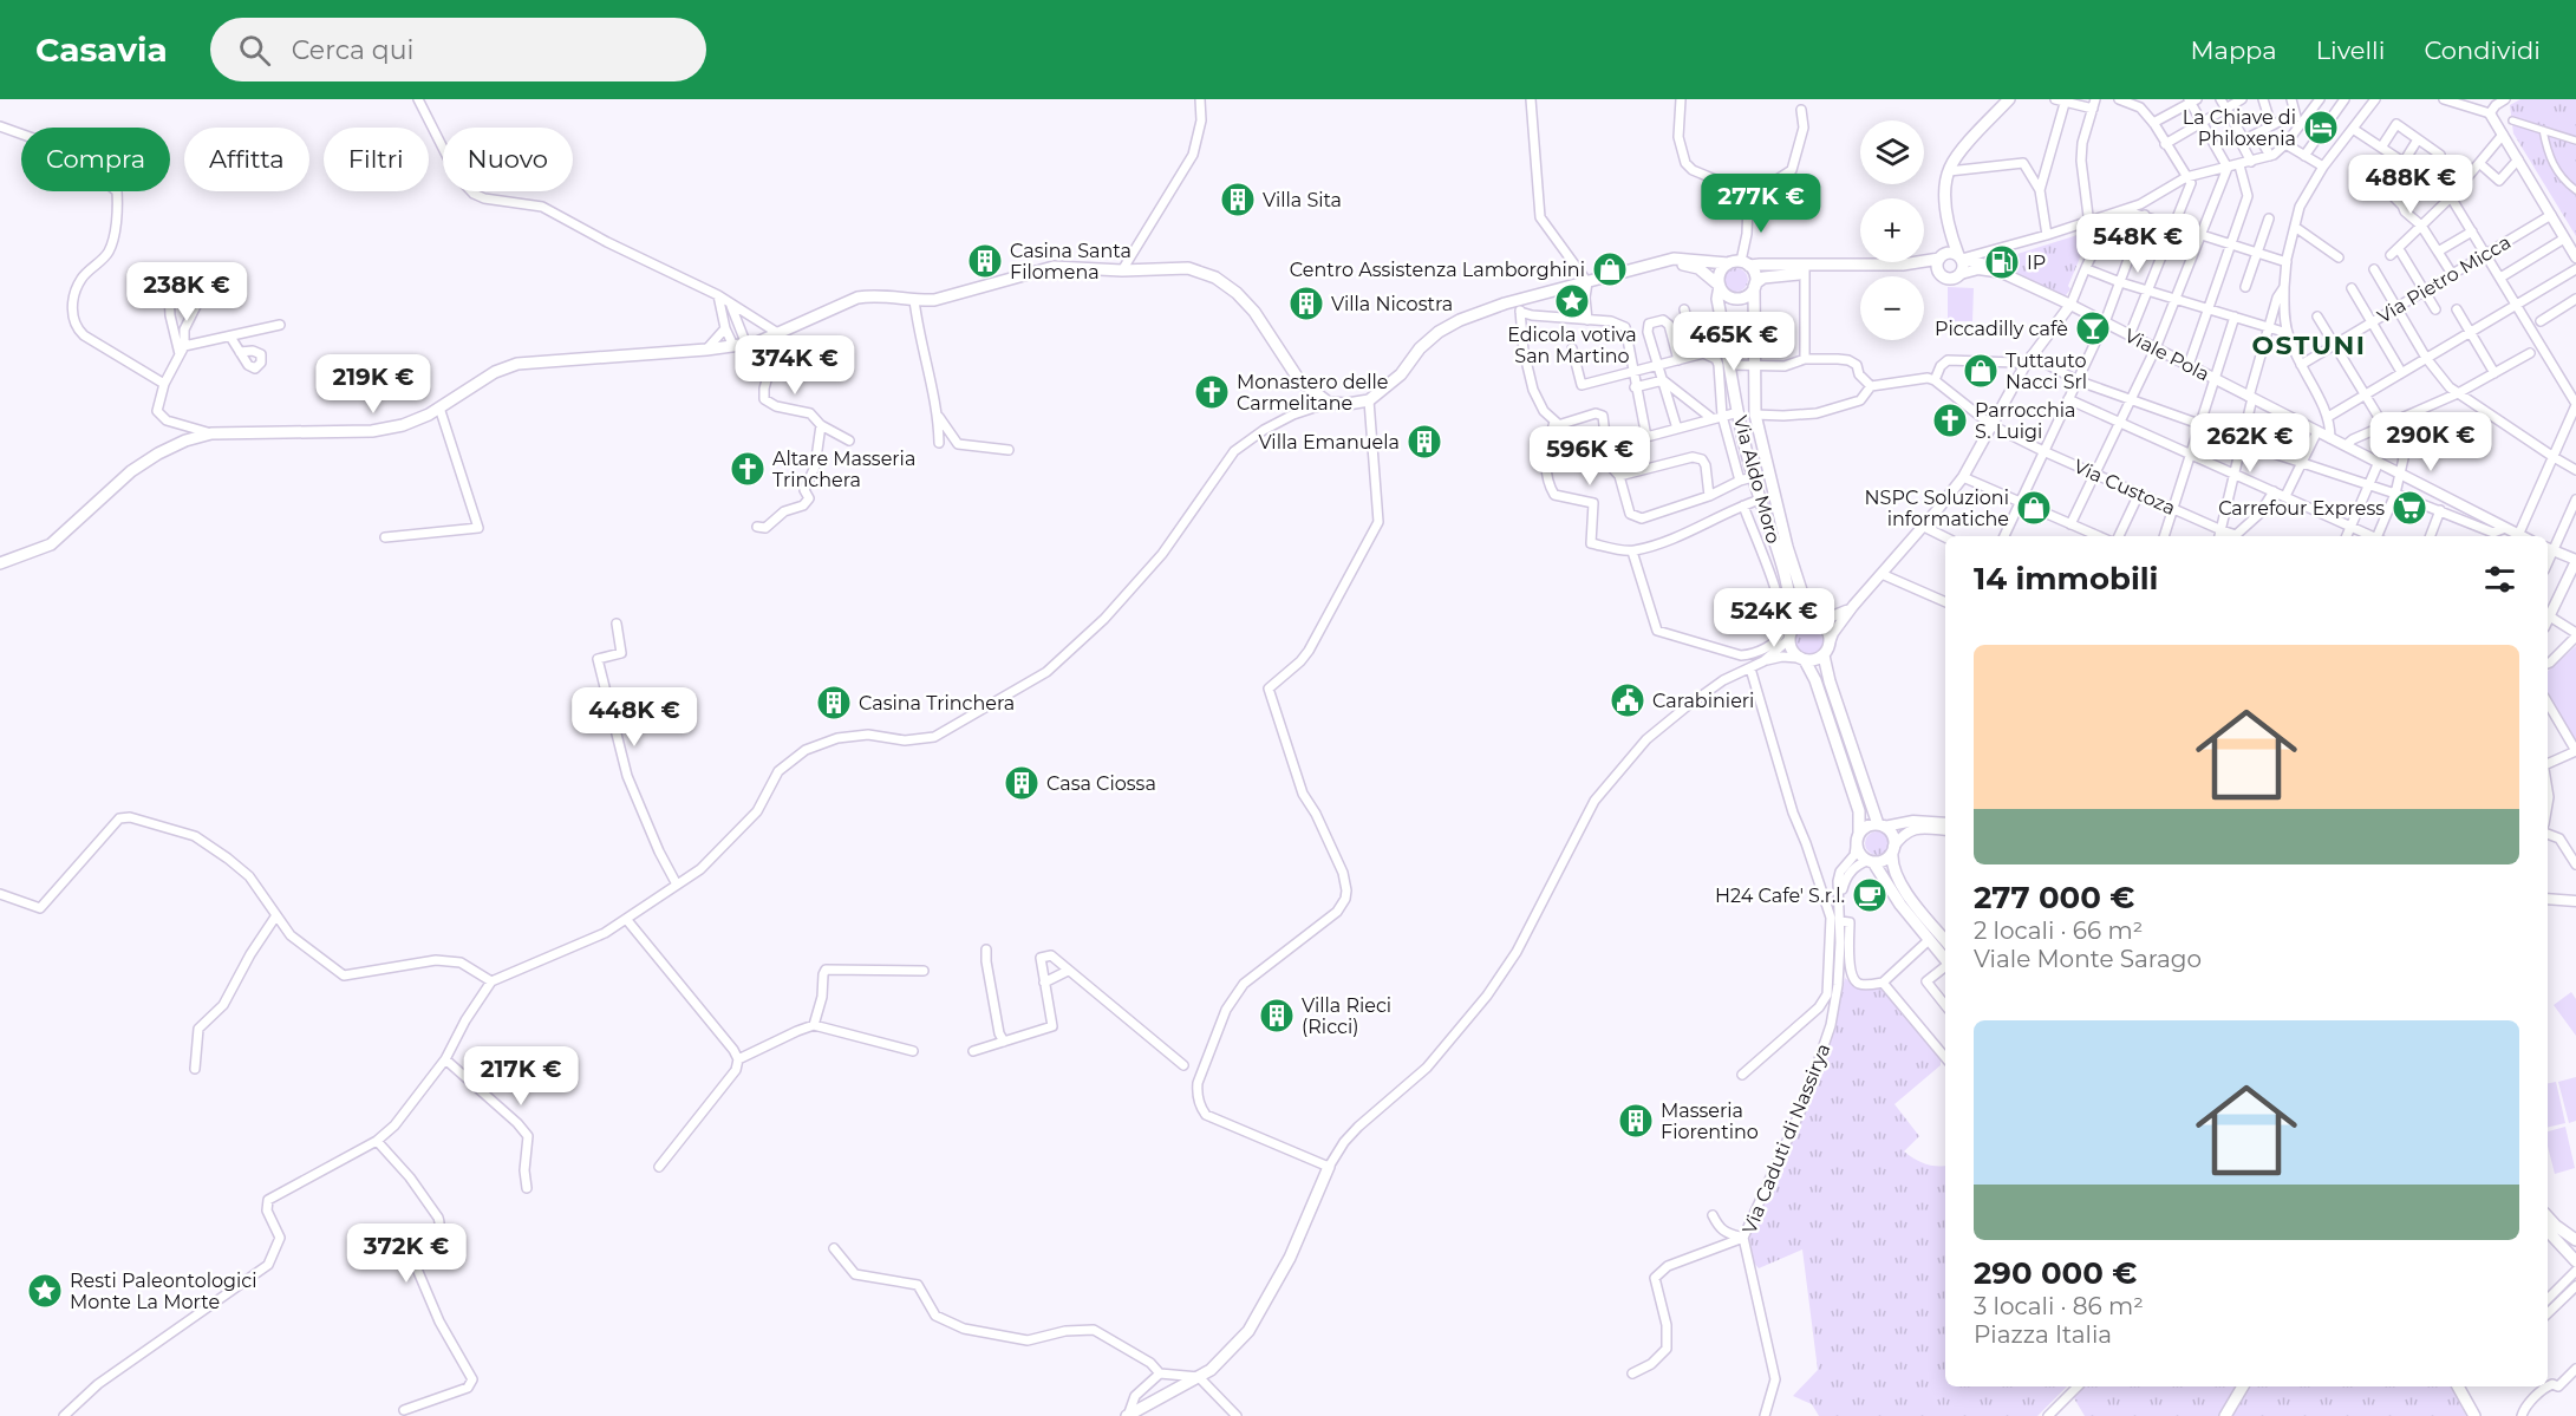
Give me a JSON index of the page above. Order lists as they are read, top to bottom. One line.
{"streets":{"main road":["Via Aldo Moro"],"street":["Via Pietro Micca","Viale Pola","Via Custoza","Via Caduti di Nassirya"]},"districts":["OSTUNI"],"places":{"hotel":["La Chiave di Philoxenia"],"building":["Villa Sita","Casina Santa Filomena","Villa Nicostra","Villa Emanuela","Casina Trinchera","Casa Ciossa","Villa Rieci (Ricci)","Masseria Fiorentino"],"fuel station":["IP"],"shop":["Centro Assistenza Lamborghini","Tuttauto Nacci Srl","NSPC Soluzioni informatiche"],"place":["Edicola votiva San Martino","Resti Paleontologici Monte La Morte"],"bar":["Piccadilly cafè"],"church":["Monastero delle Carmelitane","Parrocchia S. Luigi","Altare Masseria Trinchera"],"supermarket":["Carrefour Express"],"public building":["Carabinieri"],"cafe":["H24 Cafe' S.r.l."]},"page":{"header":"Casavia","search":"Cerca qui","nav":["Mappa","Livelli","Condividi"],"map_buttons":["+","−"],"chip":["Compra","Affitta","Filtri","Nuovo"],"price":["488K €","277K €","548K €","238K €","465K €","374K €","219K €","290K €","262K €","596K €","524K €","448K €","217K €","372K €"],"heading":"14 immobili","list":[{"name":"277 000 €","note":"2 locali · 66 m² · Viale Monte Sarago"},{"name":"290 000 €","note":"3 locali · 86 m² · Piazza Italia"}]}}
